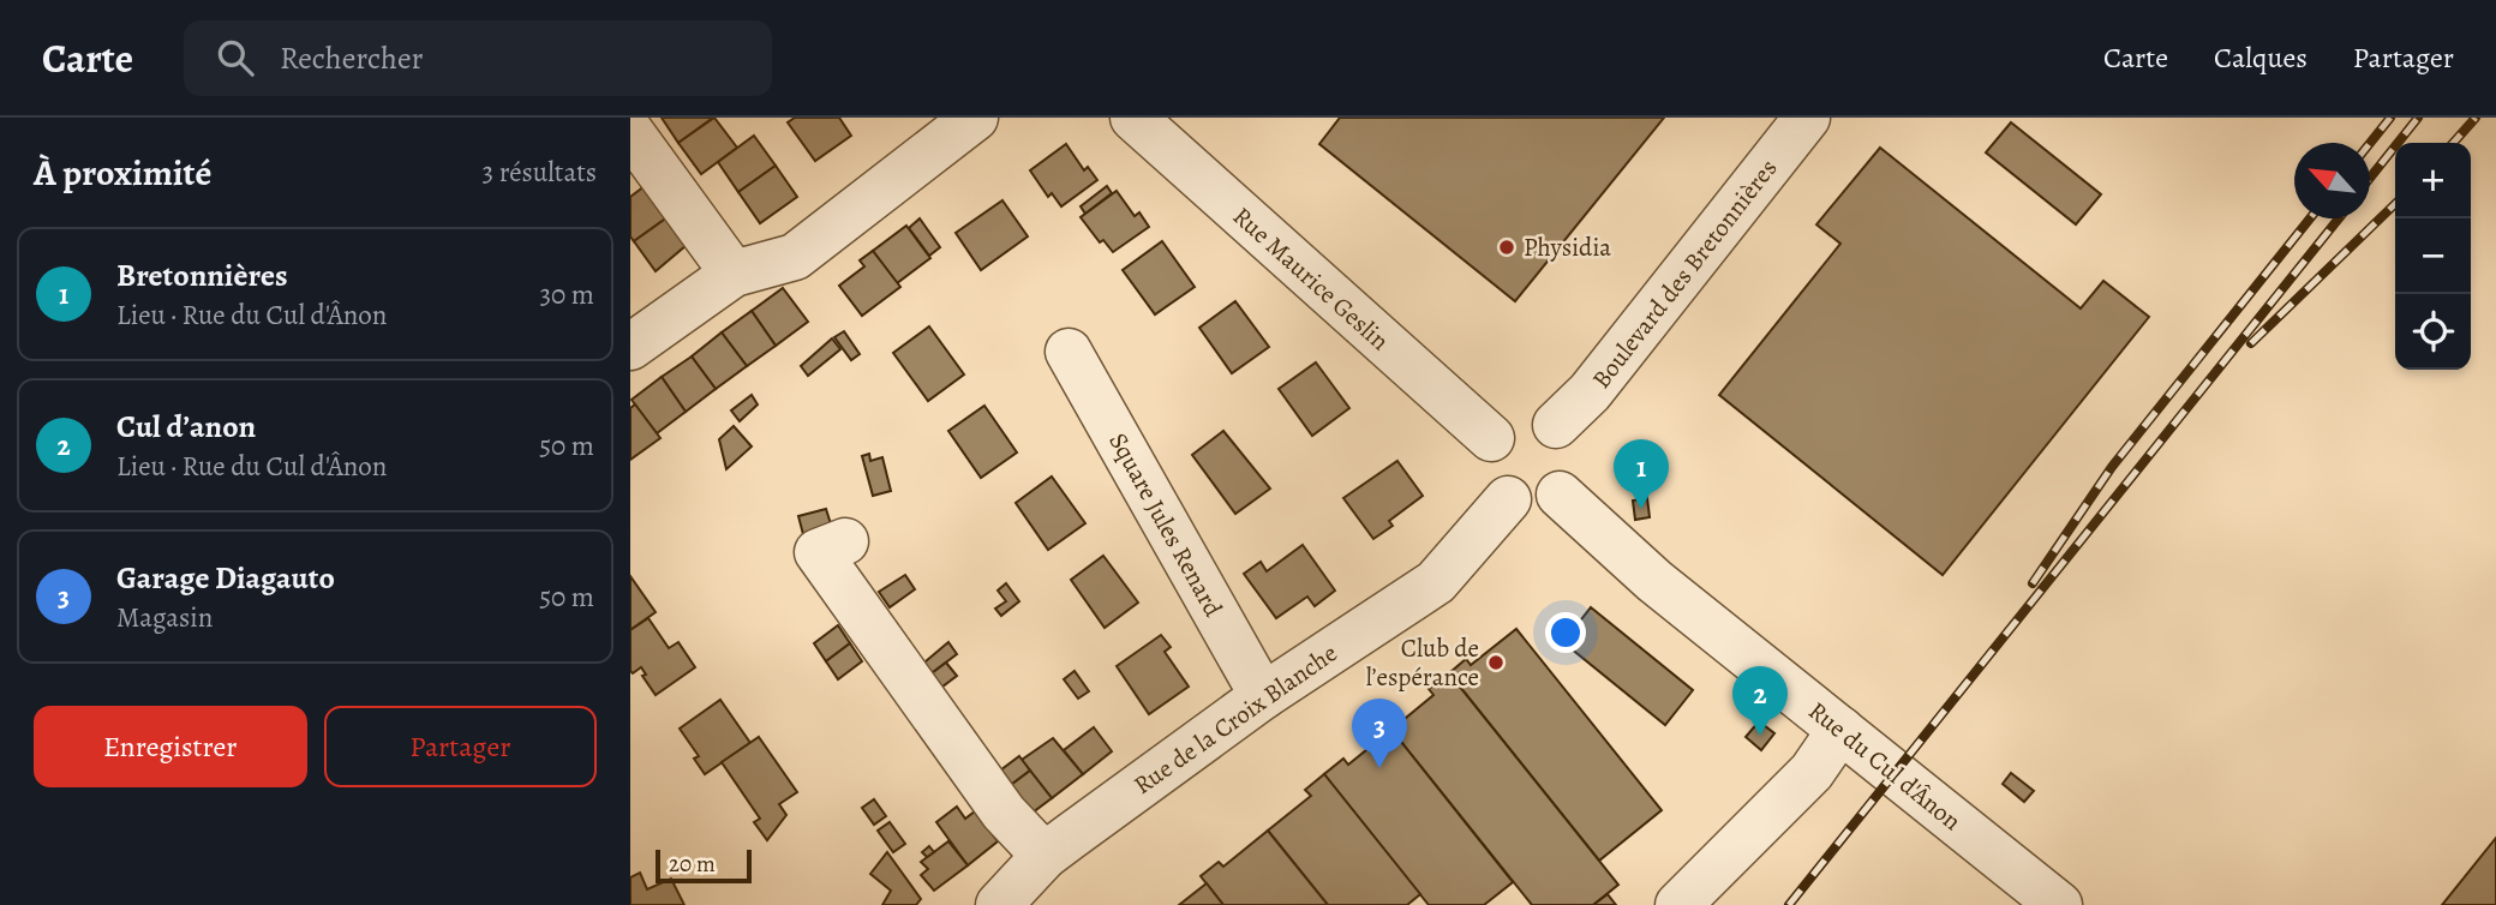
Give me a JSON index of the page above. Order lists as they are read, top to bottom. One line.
{"streets":{"street":["Boulevard des Bretonnières","Rue Maurice Geslin","Square Jules Renard","Rue de la Croix Blanche","Rue du Cul d'Ânon"]},"crossings":[["Boulevard des Bretonnières","Rue Maurice Geslin"],["Boulevard des Bretonnières","Rue de la Croix Blanche"],["Boulevard des Bretonnières","Rue du Cul d'Ânon"],["Rue Maurice Geslin","Rue de la Croix Blanche"],["Rue Maurice Geslin","Rue du Cul d'Ânon"],["Square Jules Renard","Rue de la Croix Blanche"],["Rue de la Croix Blanche","Rue du Cul d'Ânon"]],"places":["Physidia","Club de l’espérance"],"scale_bar":"20 m","north":"top left","page":{"header":"Carte","search":"Rechercher","nav":["Carte","Calques","Partager"],"heading":["À proximité","3 résultats"],"map_buttons":["+","−"],"list":[{"mark":"1","name":"Bretonnières","note":"Lieu · Rue du Cul d'Ânon","value":"30 m"},{"mark":"2","name":"Cul d’anon","note":"Lieu · Rue du Cul d'Ânon","value":"50 m"},{"mark":"3","name":"Garage Diagauto","note":"Magasin","value":"50 m"}],"pins":["1","2","3"],"buttons":["Enregistrer","Partager"],"scale":"20 m"}}
